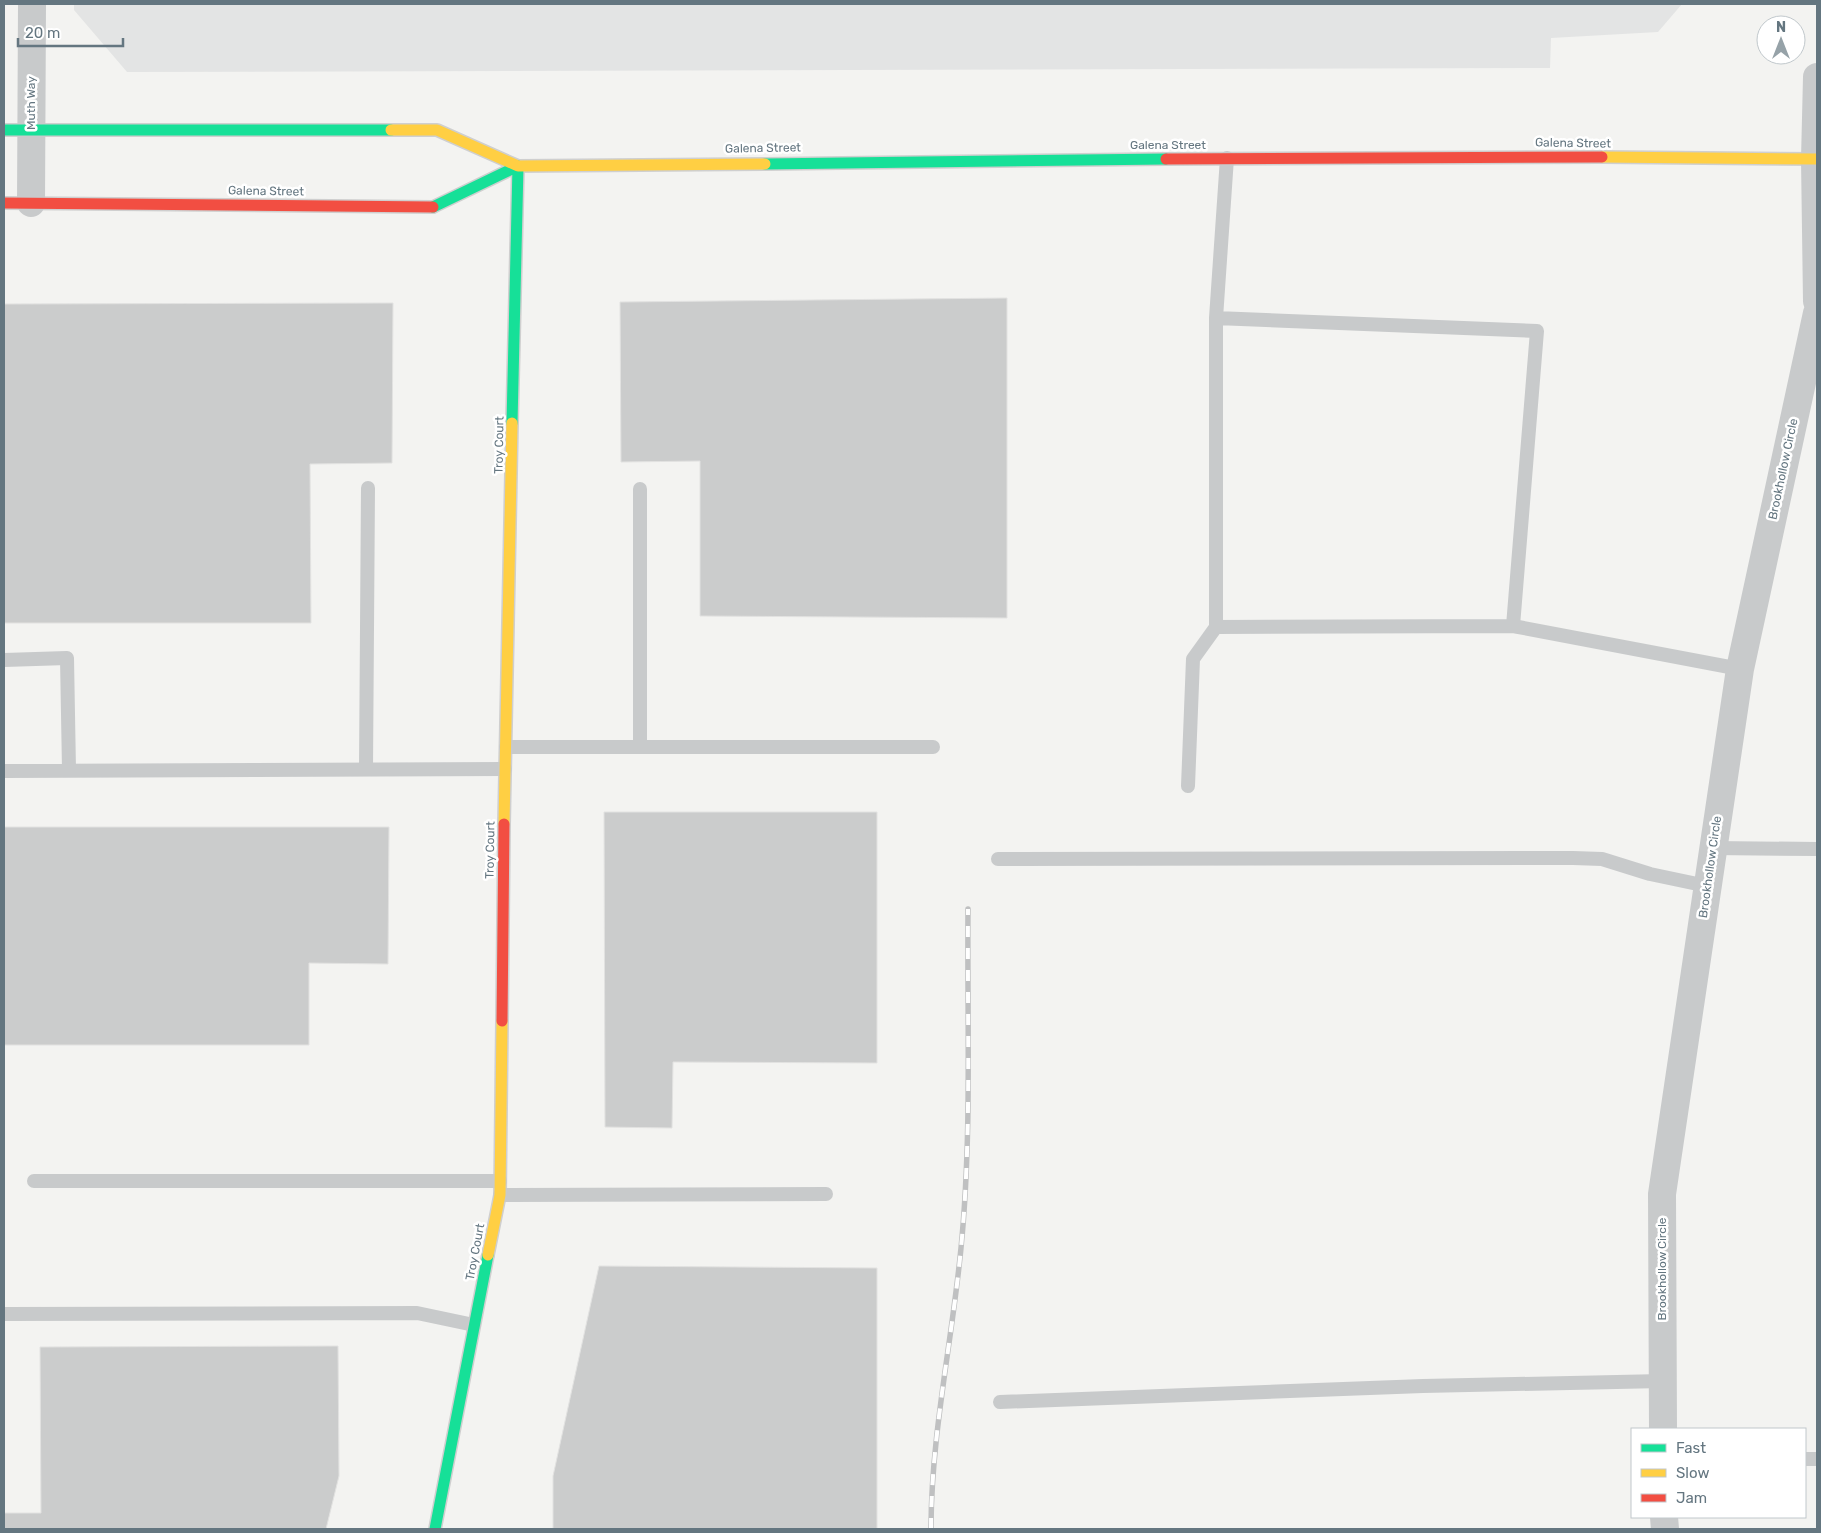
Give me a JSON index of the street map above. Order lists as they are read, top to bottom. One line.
{"streets":{"street":["Muth Way","Galena Street","Troy Court","Brookhollow Circle"]},"crossings":[["Muth Way","Galena Street"],["Galena Street","Troy Court"]],"legend":["Fast","Slow","Jam"],"scale_bar":"20 m","north":"top"}
